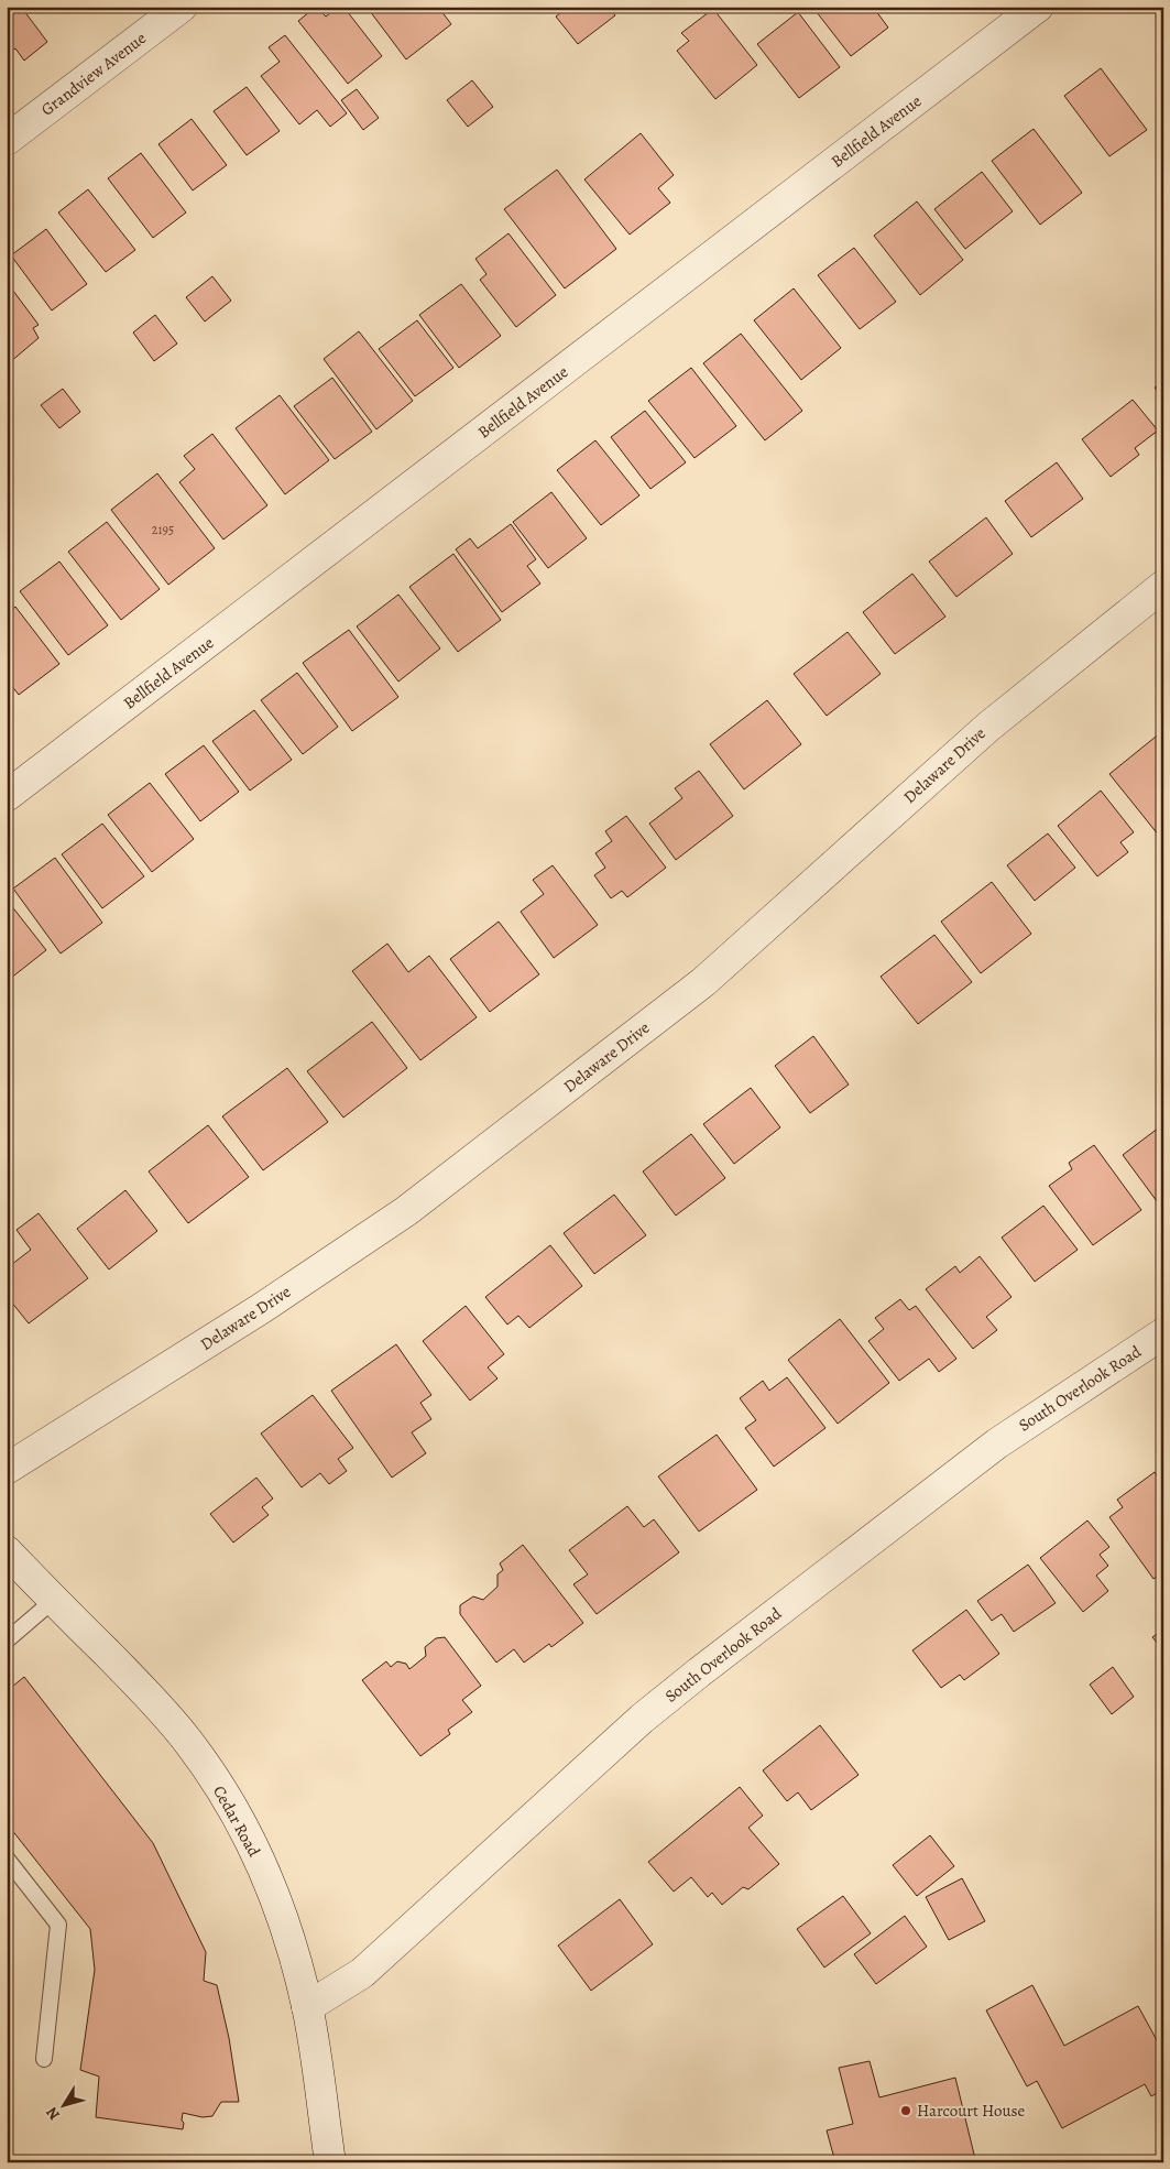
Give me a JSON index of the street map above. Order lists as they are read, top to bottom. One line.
{"streets":{"street":["Grandview Avenue","Bellfield Avenue","Delaware Drive","South Overlook Road","Cedar Road"]},"crossings":[["South Overlook Road","Cedar Road"]],"places":["Harcourt House"],"house_numbers":["2195"],"north":"bottom left"}
